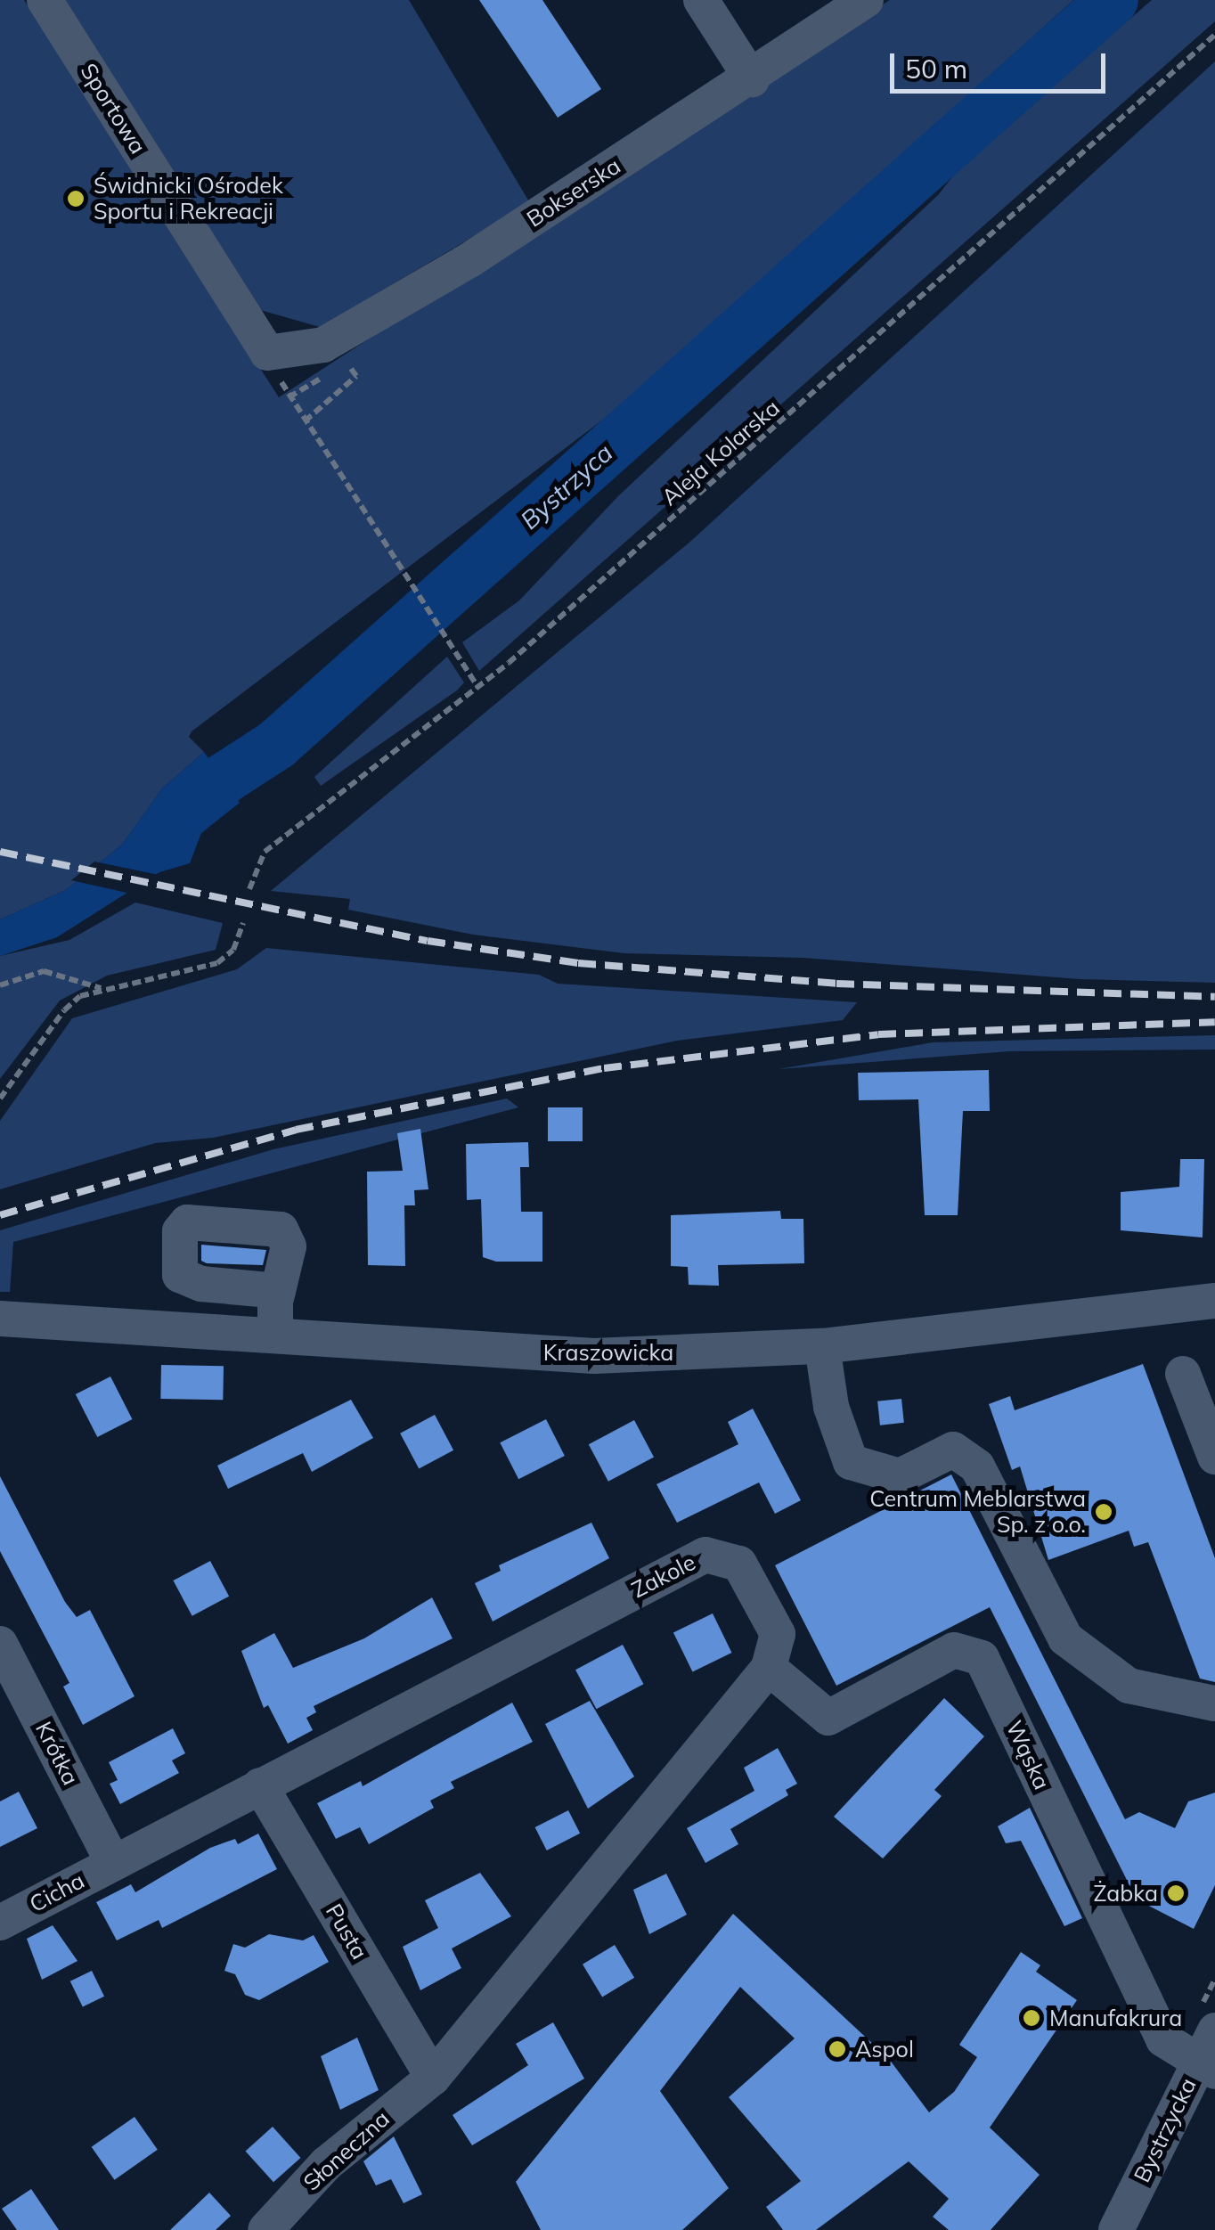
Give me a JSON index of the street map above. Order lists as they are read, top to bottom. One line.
{"streets":{"street":["Sportowa","Bokserska","Kraszowicka","Zakole","Krótka","Wąska","Cicha","Pusta","Bystrzycka","Słoneczna"],"path":["Aleja Kolarska"]},"crossings":[["Sportowa","Bokserska"],["Zakole","Krótka"],["Zakole","Wąska"],["Zakole","Cicha"],["Zakole","Pusta"],["Krótka","Cicha"],["Wąska","Bystrzycka"],["Pusta","Słoneczna"]],"water":["Bystrzyca"],"places":["Świdnicki Ośrodek Sportu i Rekreacji","Centrum Meblarstwa Sp. z o.o.","Żabka","Manufakrura","Aspol"],"scale_bar":"50 m"}
